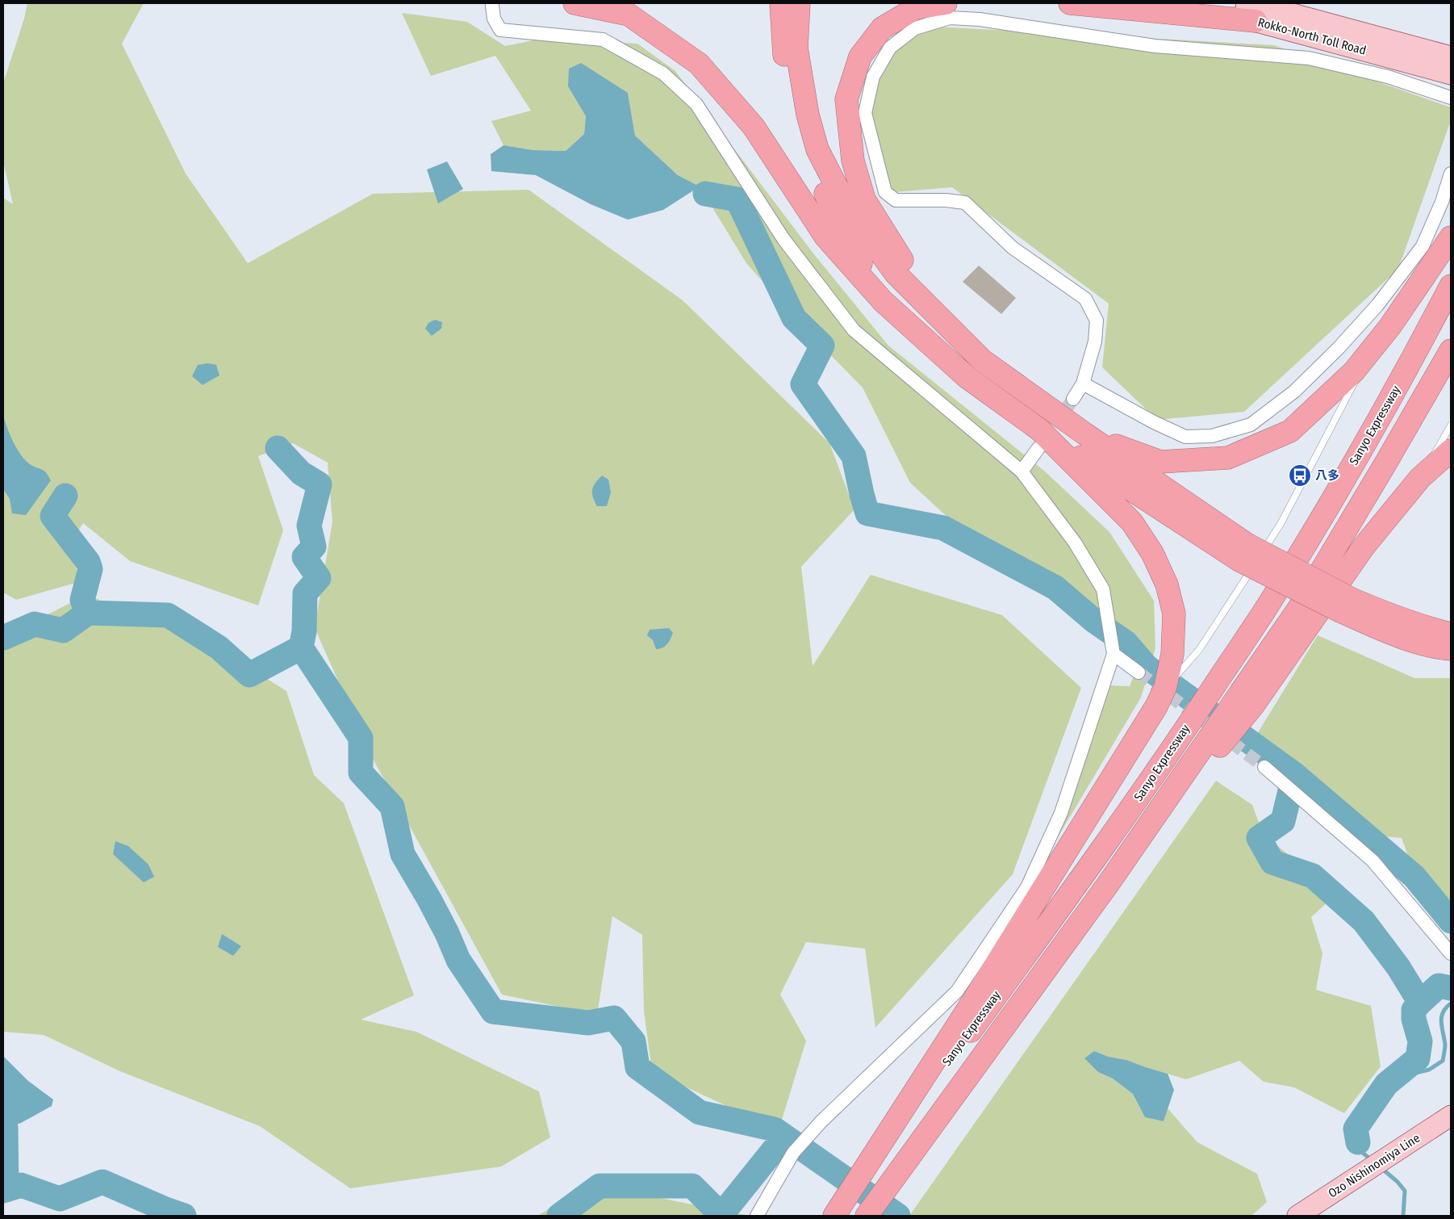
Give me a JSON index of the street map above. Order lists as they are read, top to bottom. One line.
{"streets":{"highway":["Sanyo Expressway"],"main road":["Rokko-North Toll Road","Ozo Nishinomiya Line"]},"places":{"bus stop":["八多"]}}
